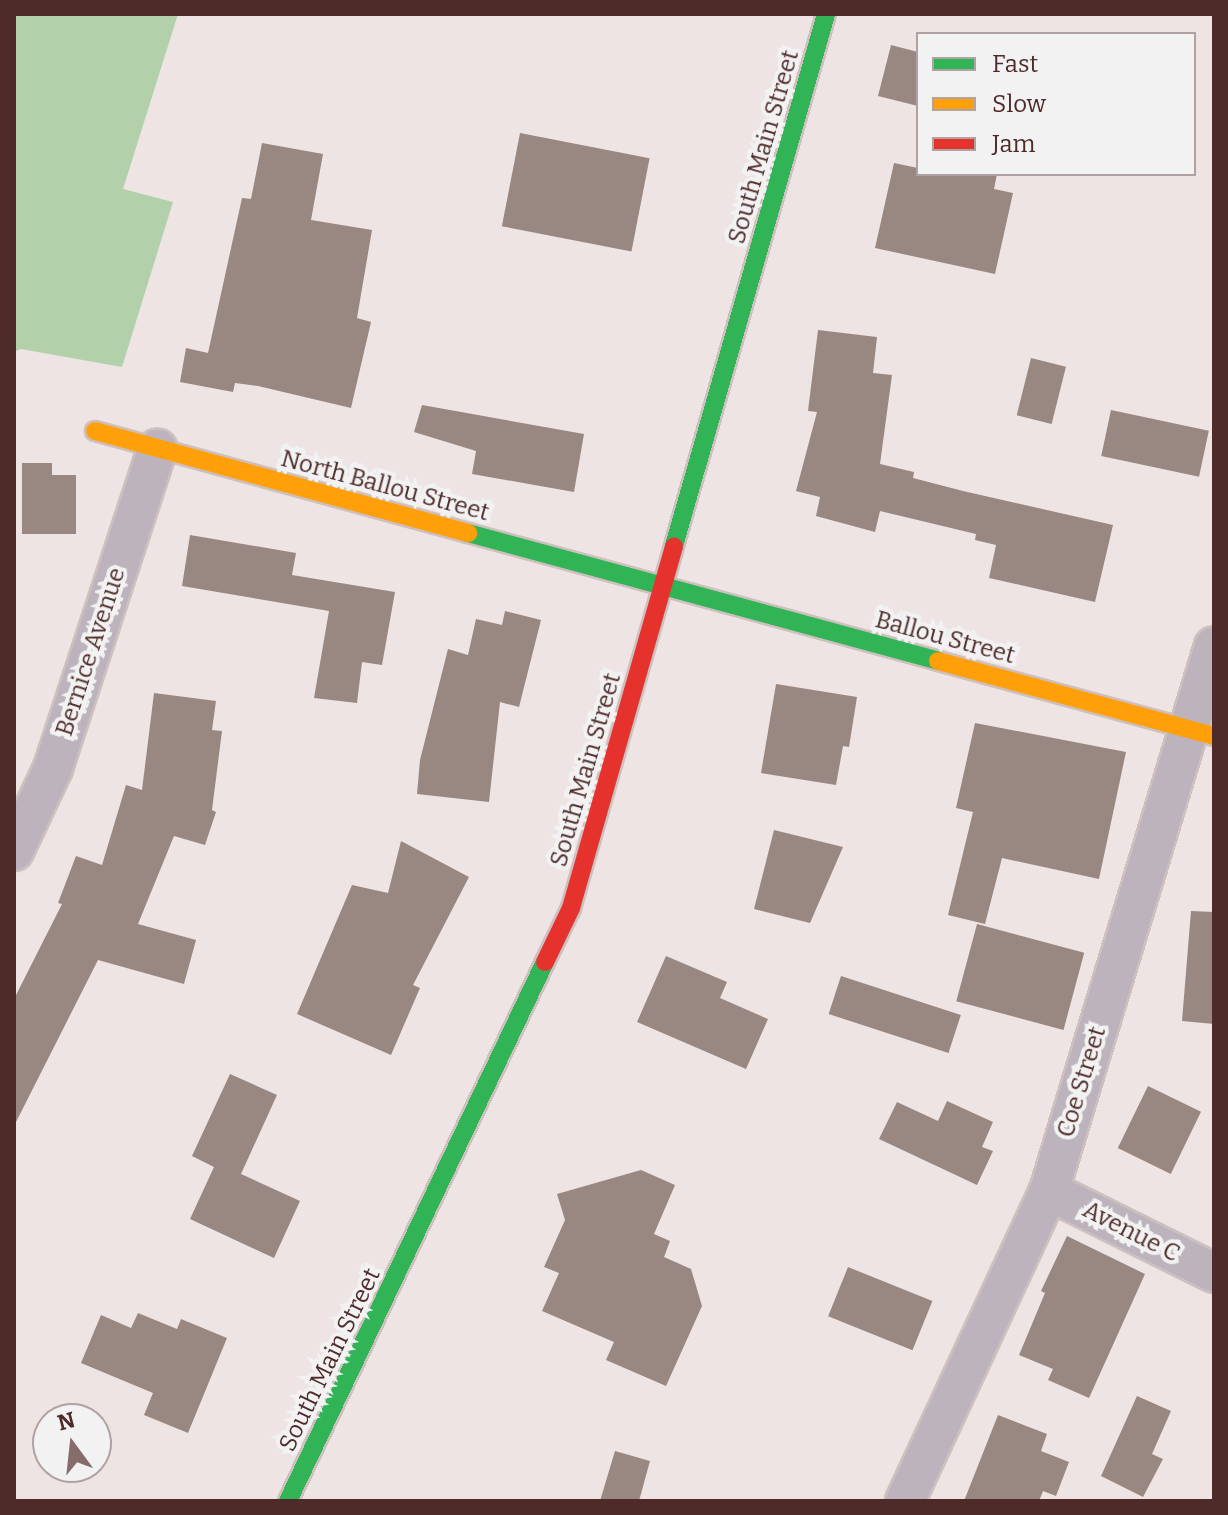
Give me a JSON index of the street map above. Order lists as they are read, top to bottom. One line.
{"streets":{"main road":["South Main Street","North Ballou Street","Ballou Street"],"street":["Bernice Avenue","Coe Street","Avenue C"]},"crossings":[["South Main Street","North Ballou Street"],["South Main Street","Ballou Street"],["North Ballou Street","Ballou Street"],["North Ballou Street","Bernice Avenue"],["Ballou Street","Coe Street"],["Coe Street","Avenue C"]],"legend":["Fast","Slow","Jam"],"north":"top"}
